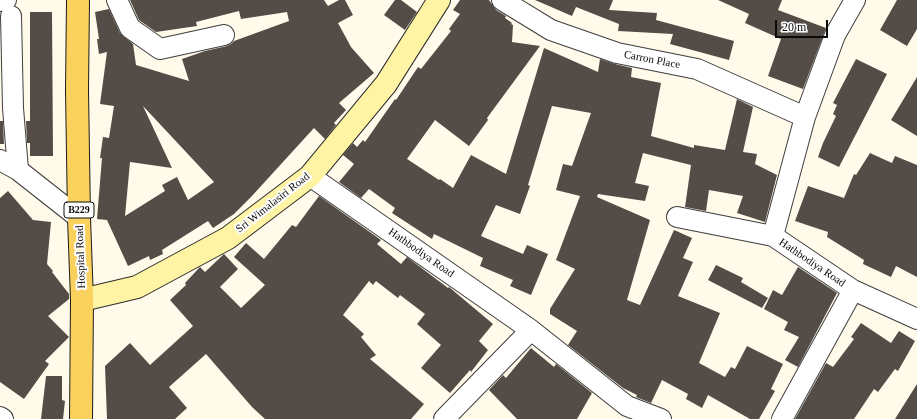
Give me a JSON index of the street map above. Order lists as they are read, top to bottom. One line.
{"streets":{"main road":["B229","Hospital Road"],"street":["Carron Place","Sri Wimalasiri Road","Hathbodiya Road"]},"crossings":[["Sri Wimalasiri Road","Hathbodiya Road"],["Sri Wimalasiri Road","Hospital Road"]],"scale_bar":"20 m"}
